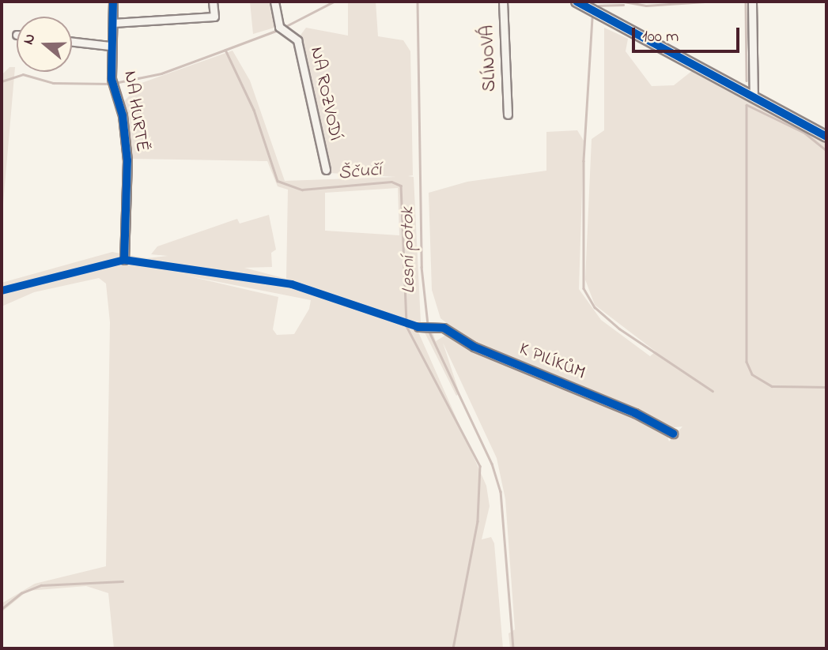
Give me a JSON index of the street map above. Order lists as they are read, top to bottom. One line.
{"streets":{"street":["SLÍNOVÁ","NA ROZVODÍ","NA HURTĚ","K PILÍKŮM"]},"water":["Ščučí","Lesní potok"],"scale_bar":"100 m","north":"left"}
